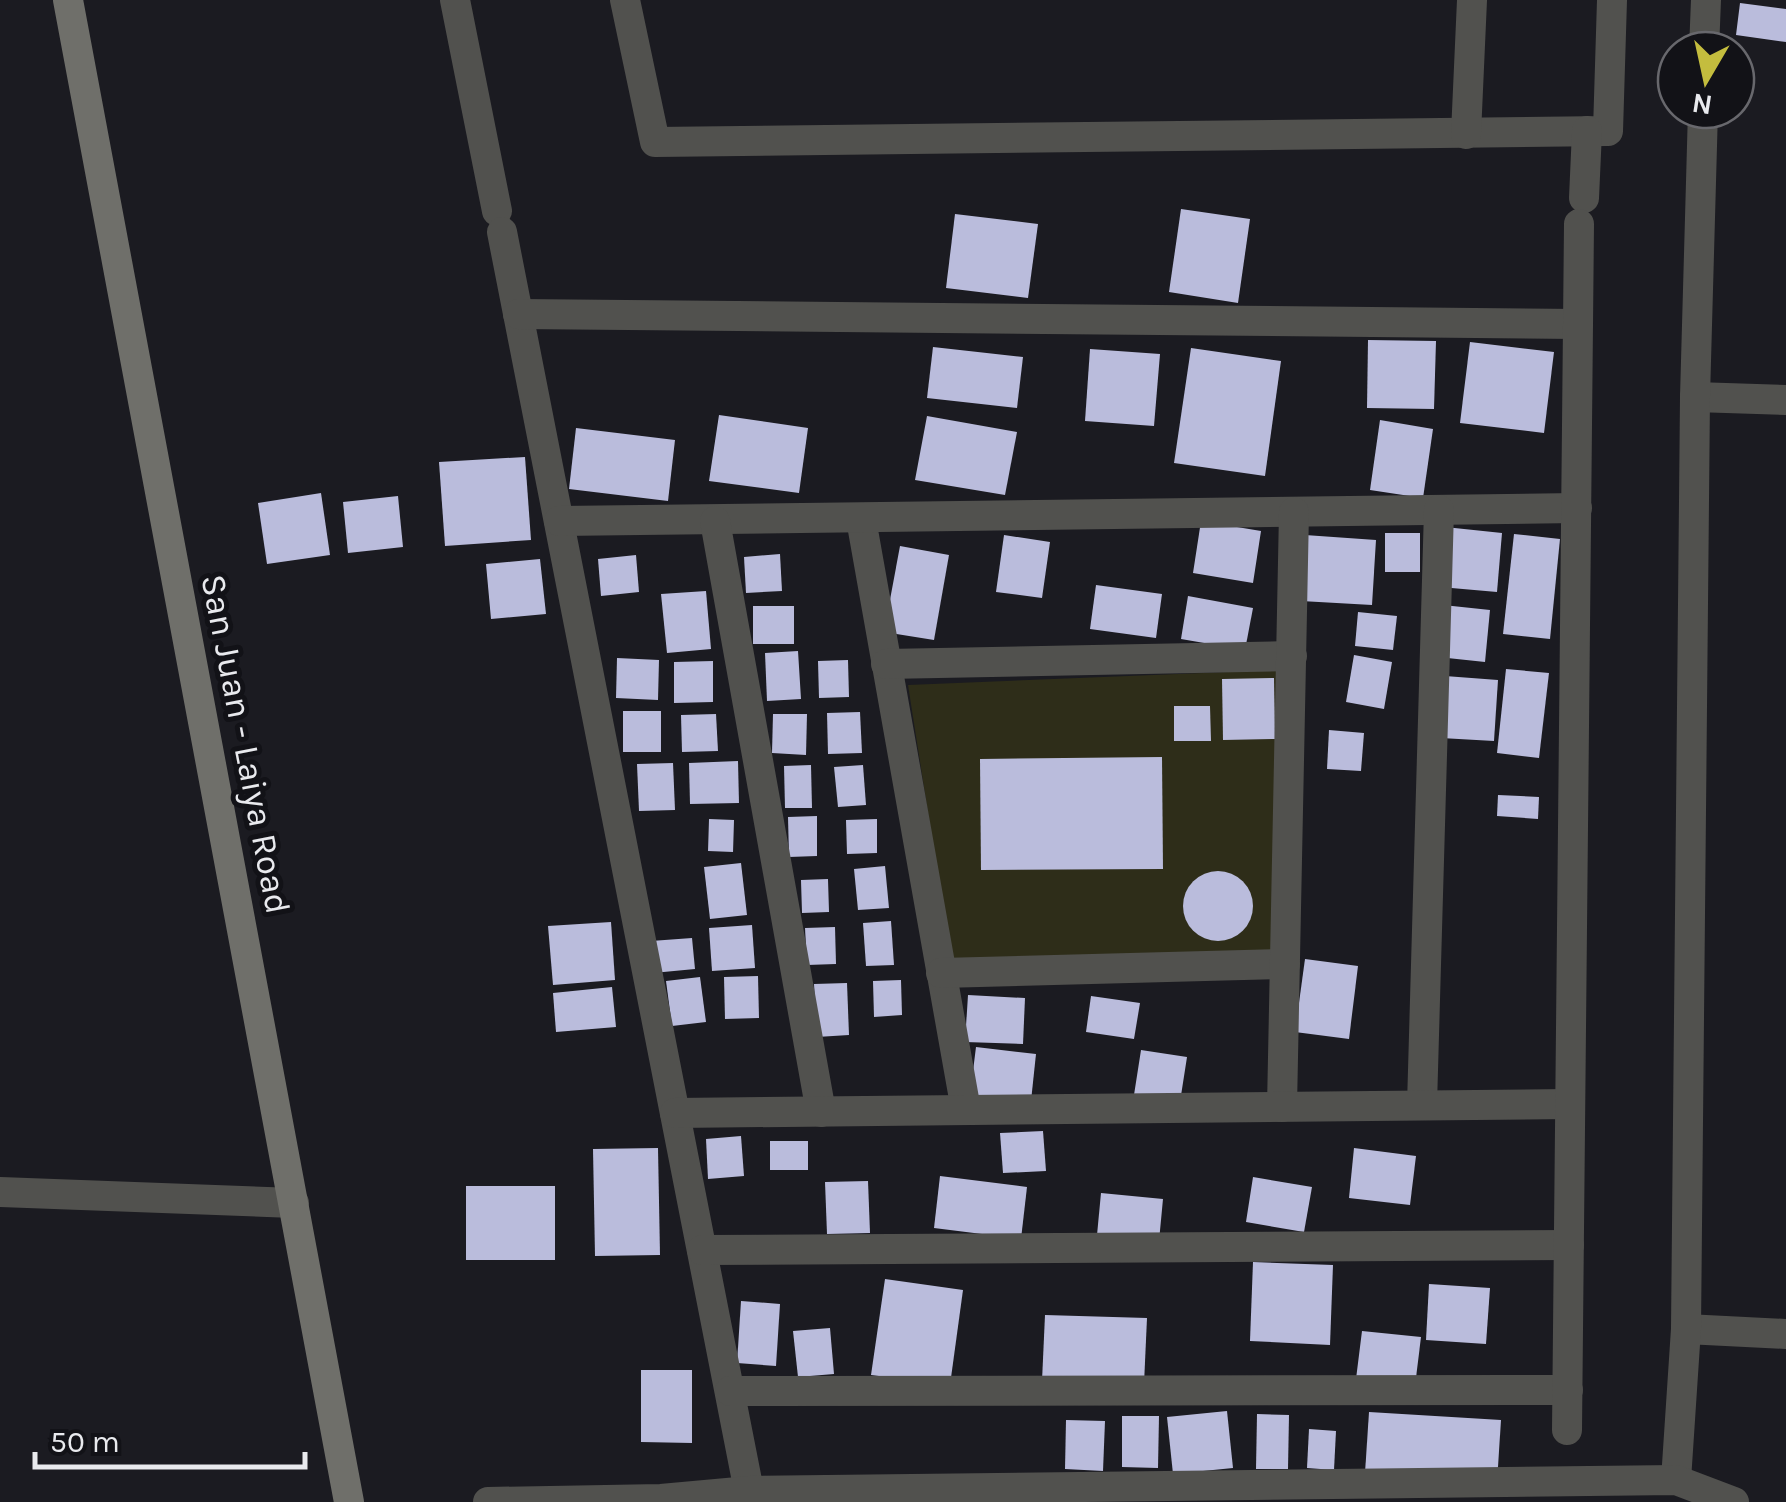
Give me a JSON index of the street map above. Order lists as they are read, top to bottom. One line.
{"streets":{"main road":["San Juan - Laiya Road"]},"scale_bar":"50 m","north":"bottom"}
